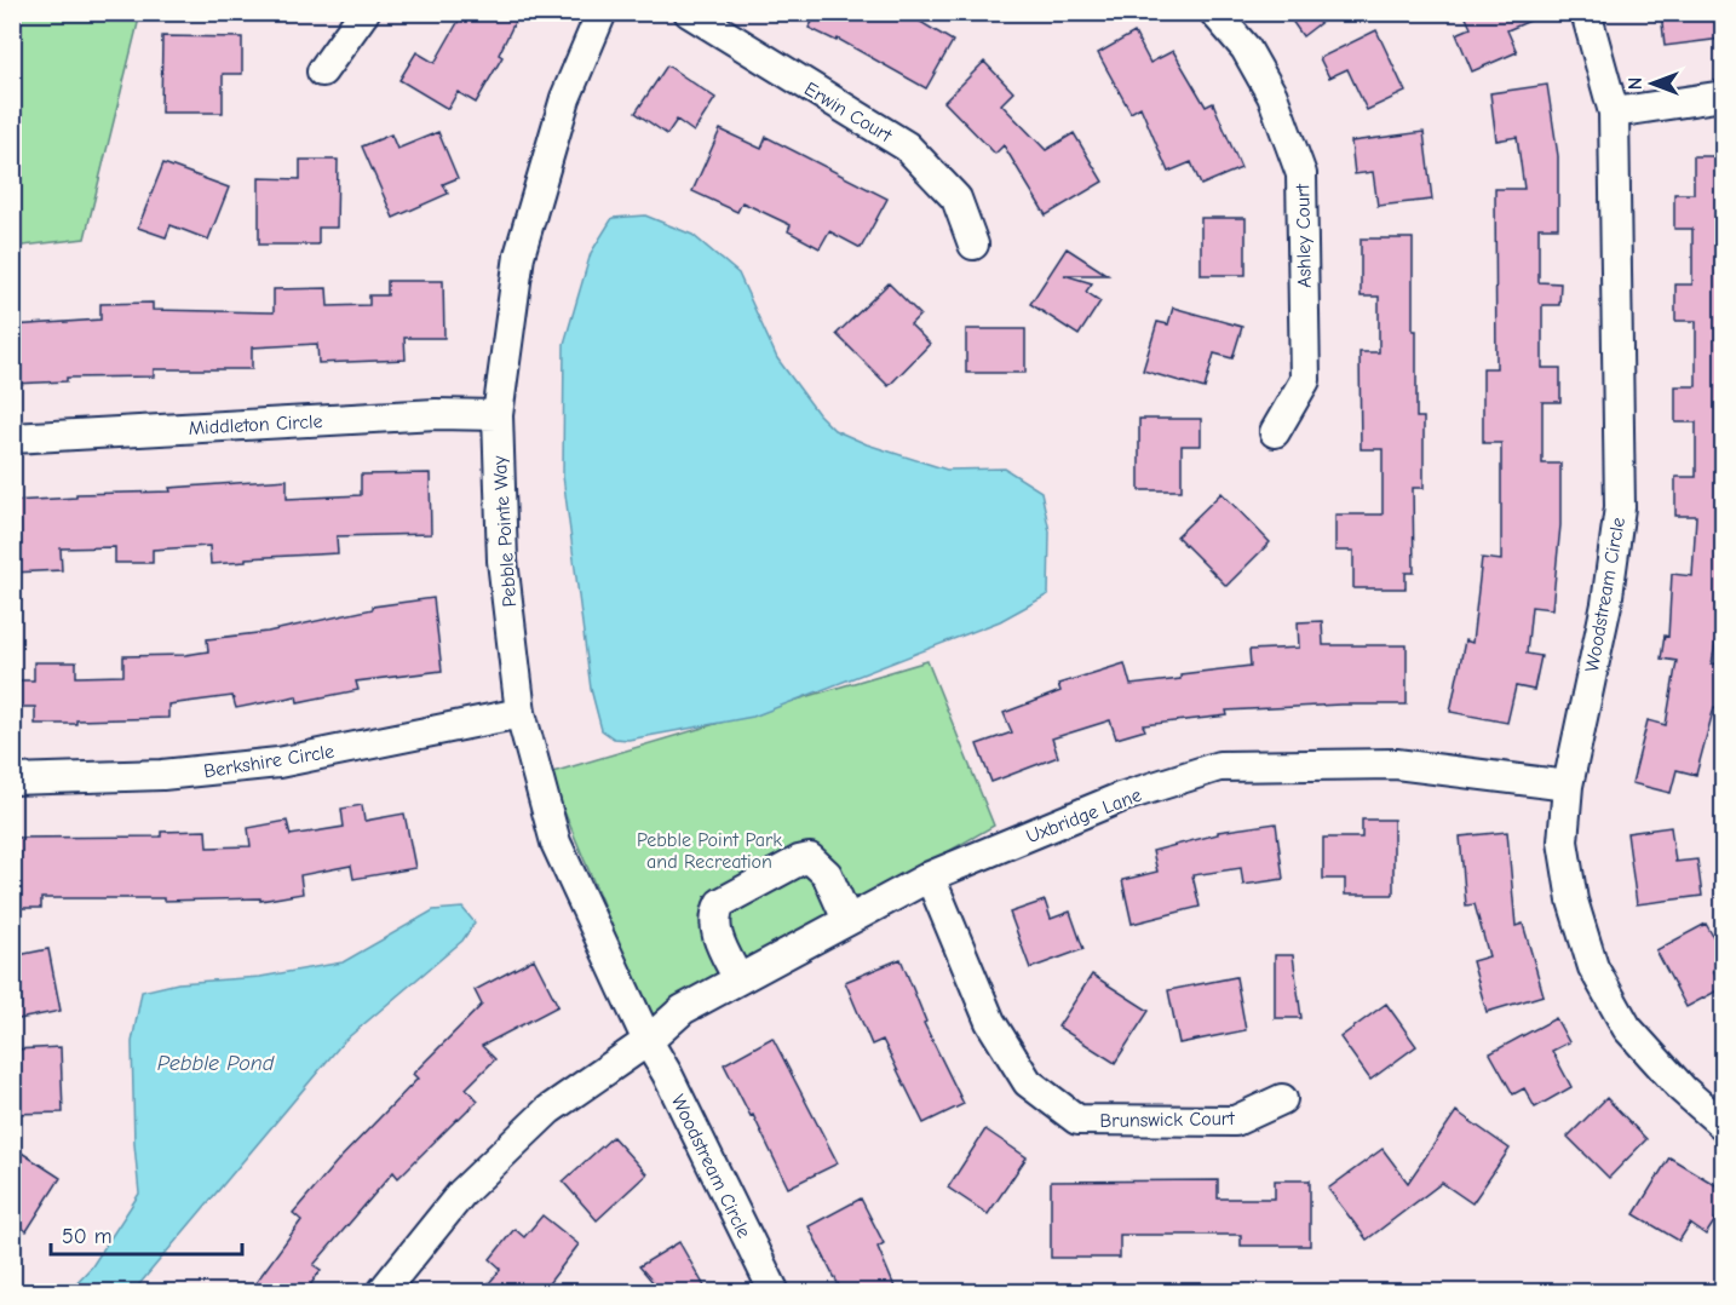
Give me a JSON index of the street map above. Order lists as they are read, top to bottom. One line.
{"streets":{"street":["Erwin Court","Ashley Court","Middleton Circle","Pebble Pointe Way","Woodstream Circle","Berkshire Circle","Uxbridge Lane","Brunswick Court"]},"crossings":[["Middleton Circle","Pebble Pointe Way"],["Pebble Pointe Way","Woodstream Circle"],["Pebble Pointe Way","Berkshire Circle"],["Pebble Pointe Way","Uxbridge Lane"],["Woodstream Circle","Uxbridge Lane"],["Uxbridge Lane","Brunswick Court"]],"water":["Pebble Pond"],"parks":["Pebble Point Park and Recreation"],"scale_bar":"50 m","north":"left"}
